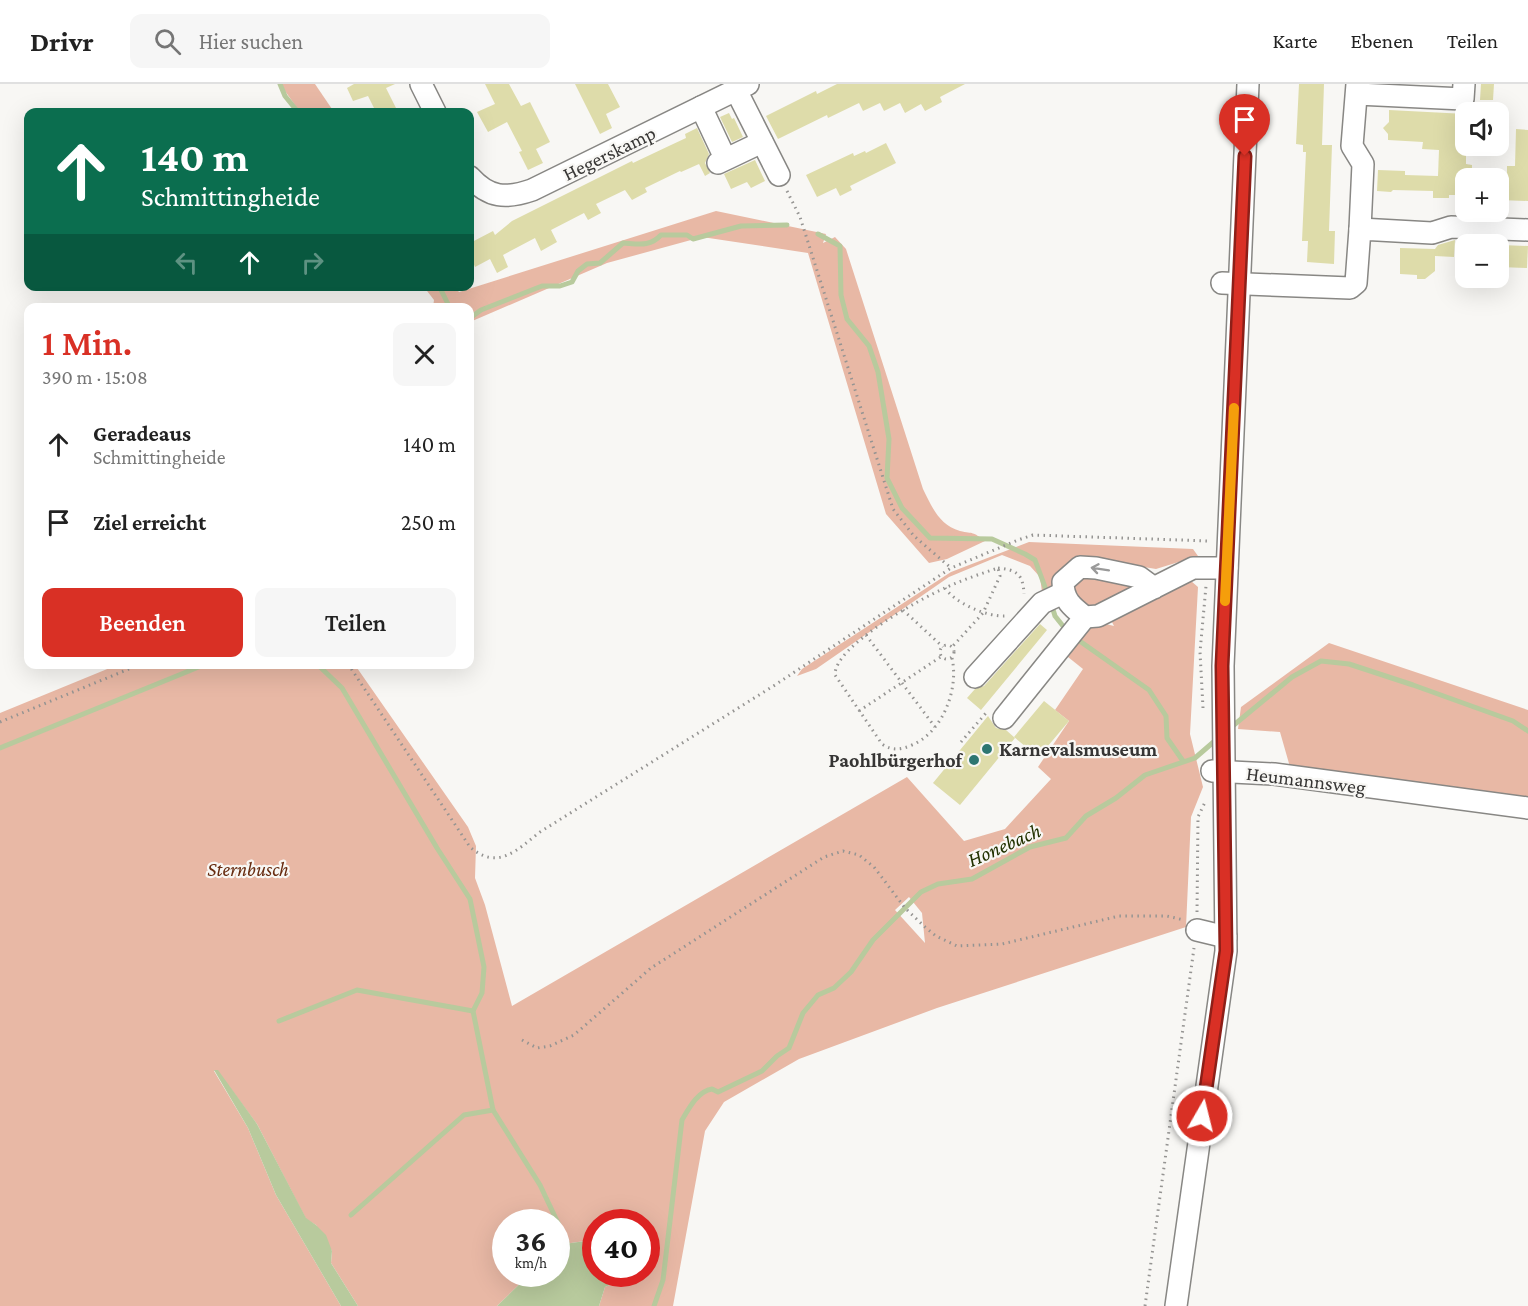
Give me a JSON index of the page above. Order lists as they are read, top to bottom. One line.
{"streets":{"street":["Hegerskamp","Heumannsweg"]},"water":["Honebach"],"parks":["Sternbusch"],"places":["Karnevalsmuseum","Paohlbürgerhof"],"page":{"header":"Drivr","search":"Hier suchen","nav":["Karte","Ebenen","Teilen"],"map_buttons":["+","−"],"turn":["140 m","Schmittingheide"],"heading":["1 Min.","390 m · 15:08"],"list":[{"name":"Geradeaus","note":"Schmittingheide","value":"140 m"},{"name":"Ziel erreicht","value":"250 m"}],"buttons":["Beenden","Teilen"],"speed":"36 km/h","limit":"40"}}
